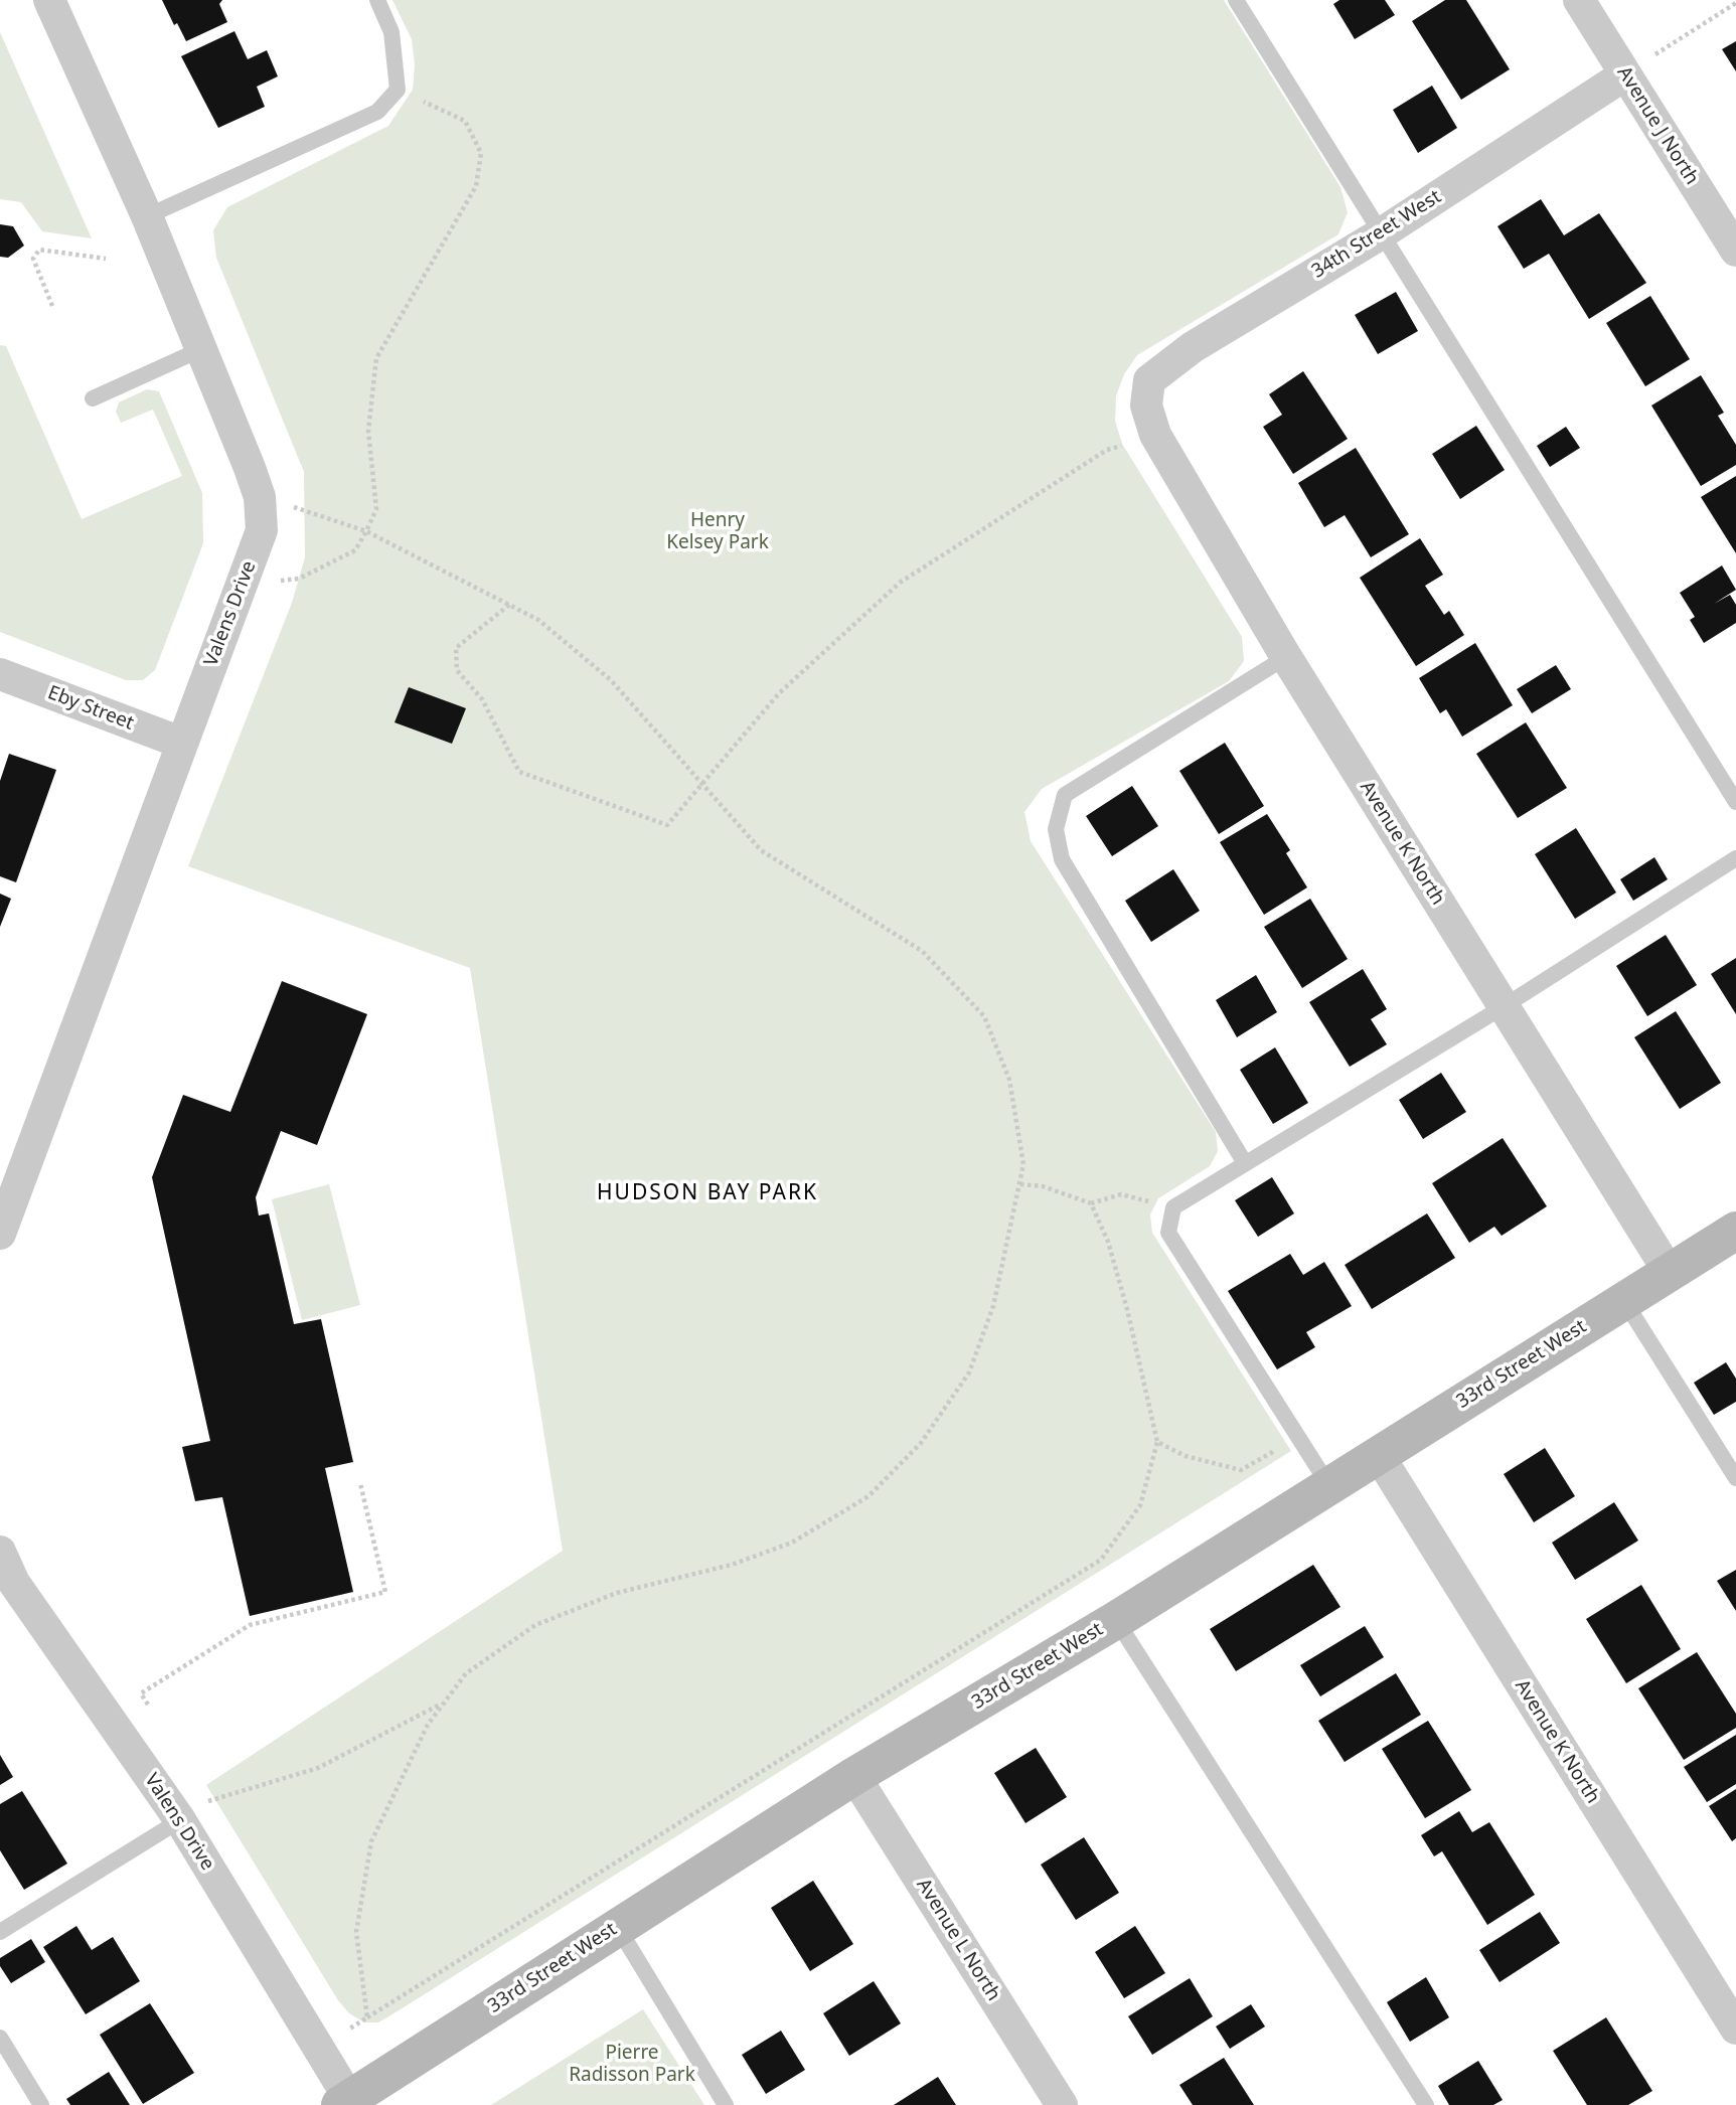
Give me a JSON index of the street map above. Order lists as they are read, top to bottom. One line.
{"streets":{"main road":["33rd Street West"],"street":["Avenue J North","34th Street West","Valens Drive","Eby Street","Avenue K North","Avenue L North"]},"crossings":[["Avenue J North","34th Street West"],["34th Street West","Avenue K North"],["Valens Drive","Eby Street"],["Valens Drive","33rd Street West"],["Avenue K North","33rd Street West"],["33rd Street West","Avenue L North"]],"districts":["HUDSON BAY PARK"],"parks":["Henry Kelsey Park","Pierre Radisson Park"]}
